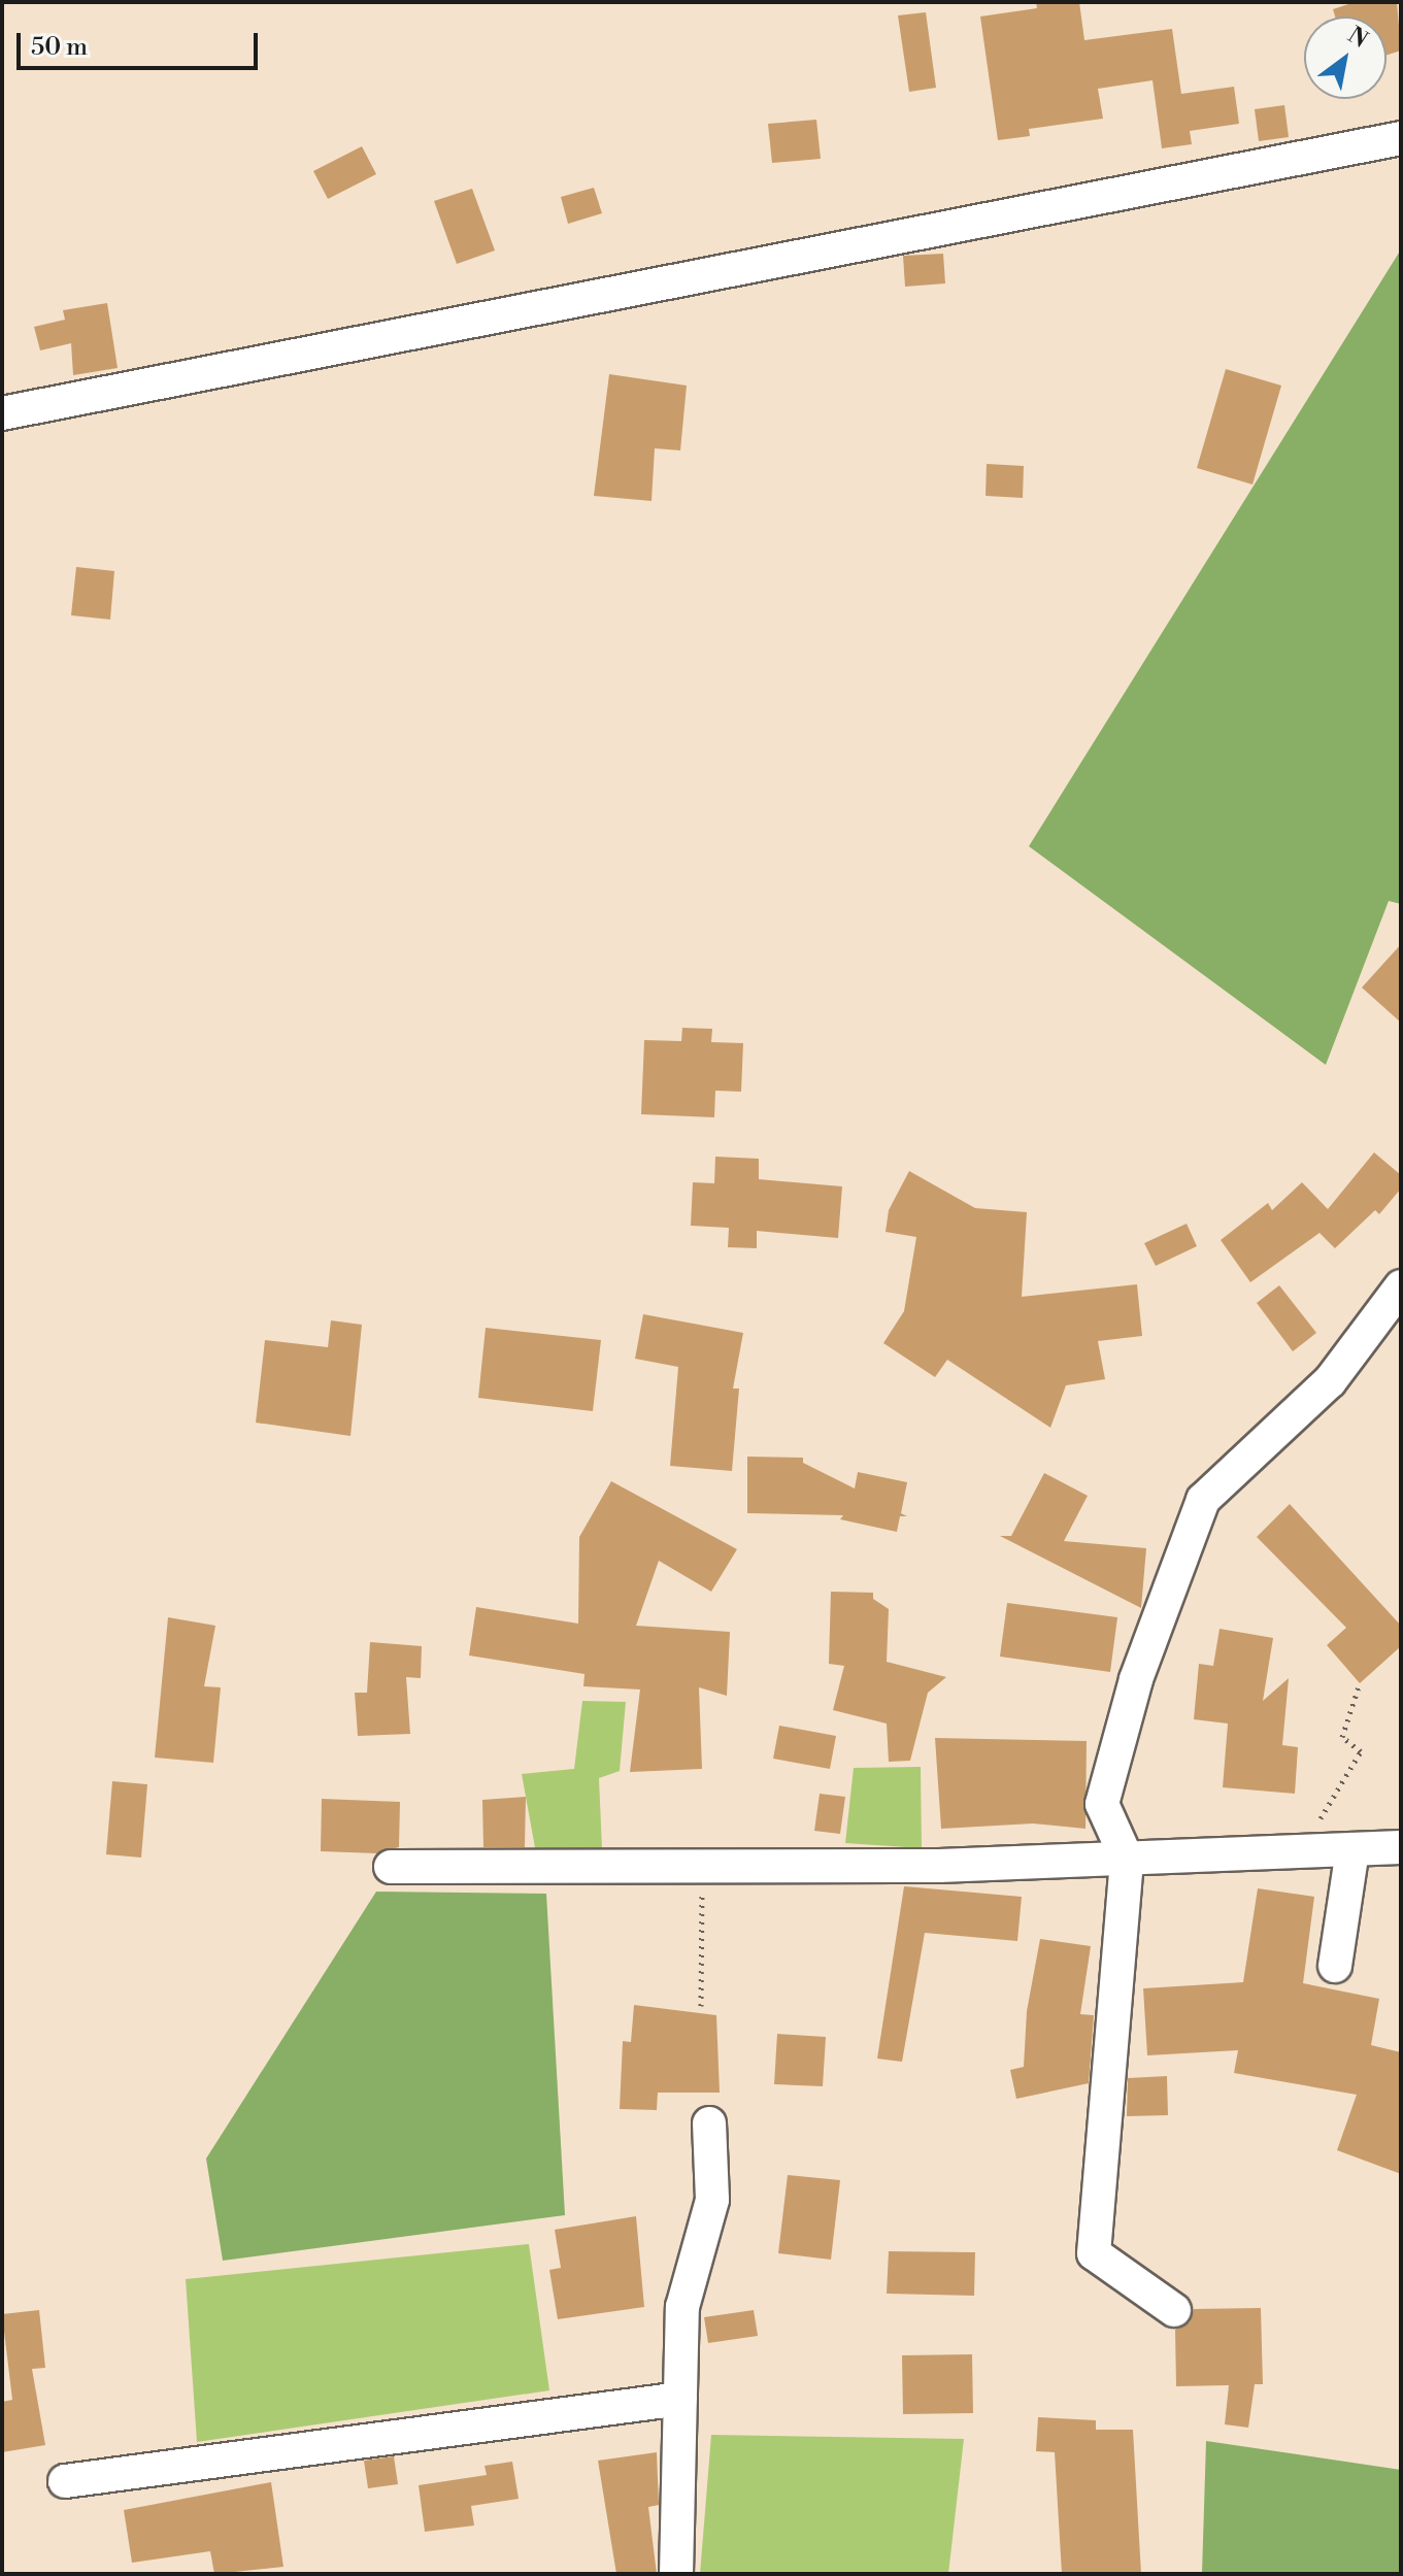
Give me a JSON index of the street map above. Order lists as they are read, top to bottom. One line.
{"scale_bar":"50 m","north":"top right"}
